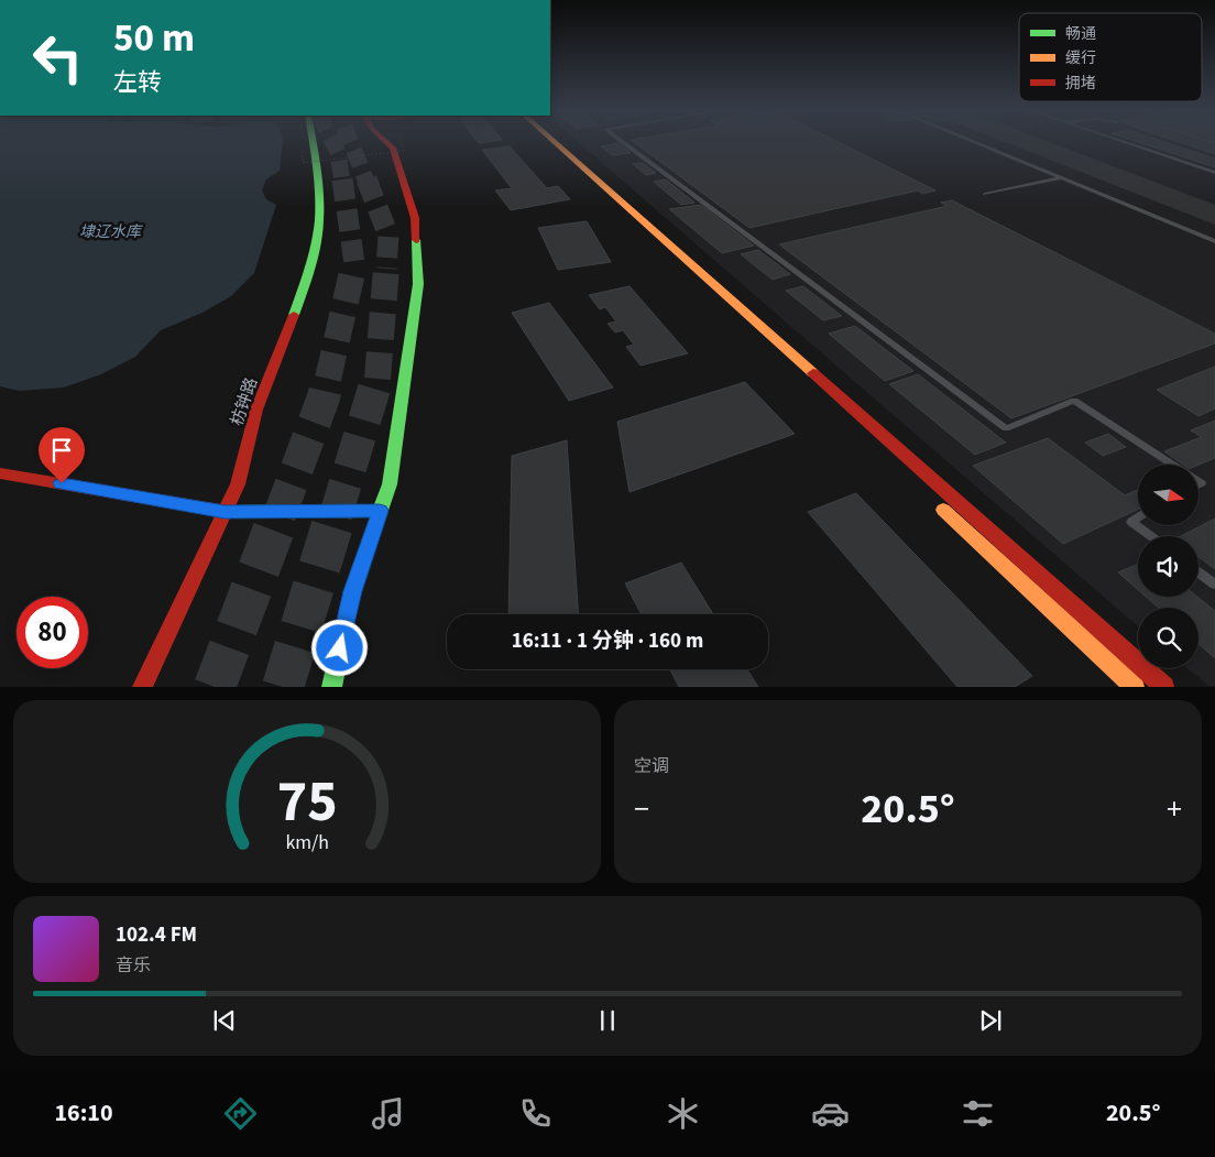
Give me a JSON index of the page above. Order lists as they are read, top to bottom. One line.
{"streets":{"main road":["枋钟路"]},"water":["埭辽水库"],"legend":["畅通","缓行","拥堵"],"north":"right","page":{"turn":["50 m","左转"],"limit":"80","trip":"16:11 · 1 分钟 · 160 m","tile":"空调","heat":["−","20.5°","+"],"song":["102.4 FM","音乐"],"tabs":["16:10","20.5°"],"gauge":["75","km/h"]}}
